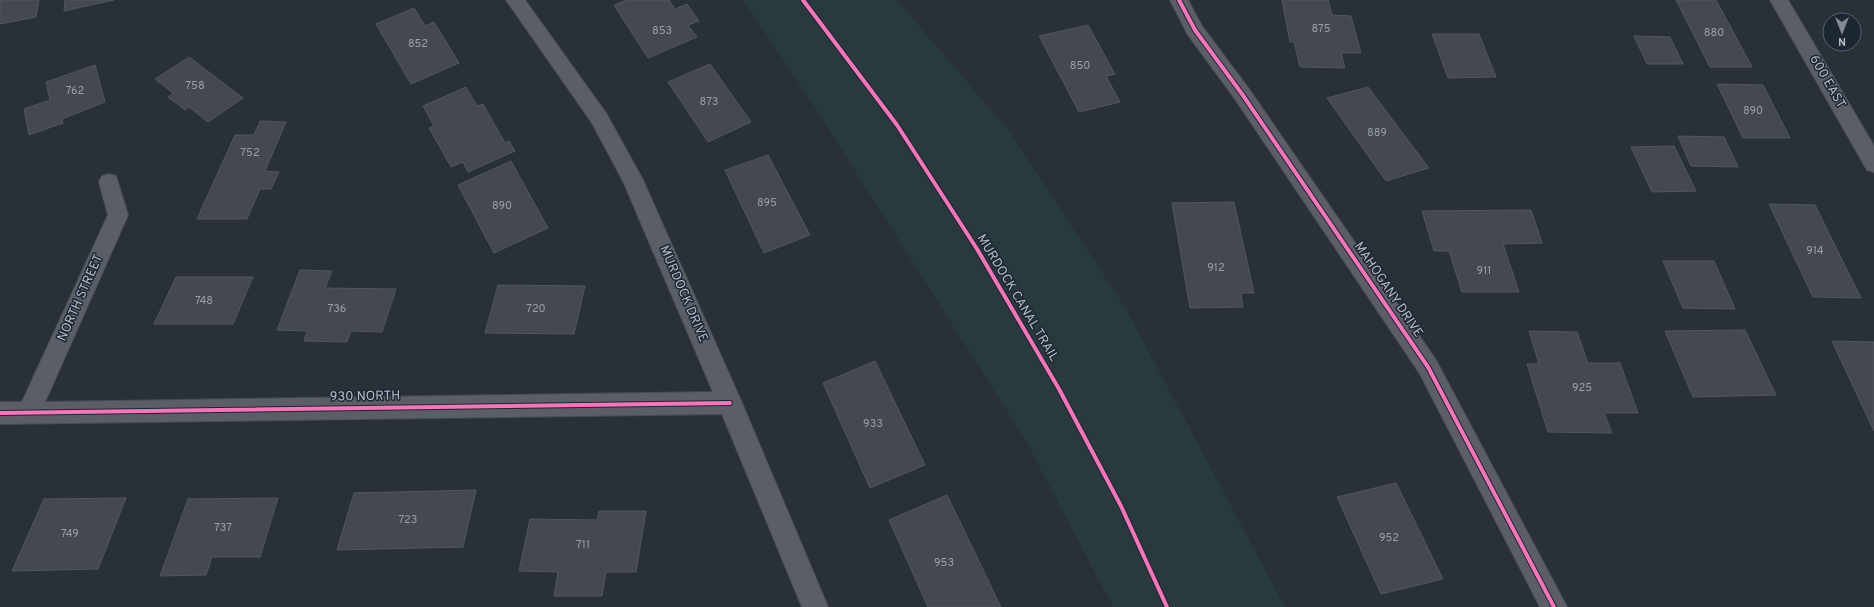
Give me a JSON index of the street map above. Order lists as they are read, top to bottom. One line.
{"streets":{"street":["600 EAST","MAHOGANY DRIVE","MURDOCK DRIVE","NORTH STREET","930 NORTH"],"cycle path":["MURDOCK CANAL TRAIL"]},"crossings":[["MURDOCK DRIVE","930 NORTH"],["NORTH STREET","930 NORTH"]],"house_numbers":["875","853","880","852","850","758","762","873","890","889","752","895","890","914","912","911","748","736","720","925","933","723","737","749","952","711","953"],"north":"bottom"}
